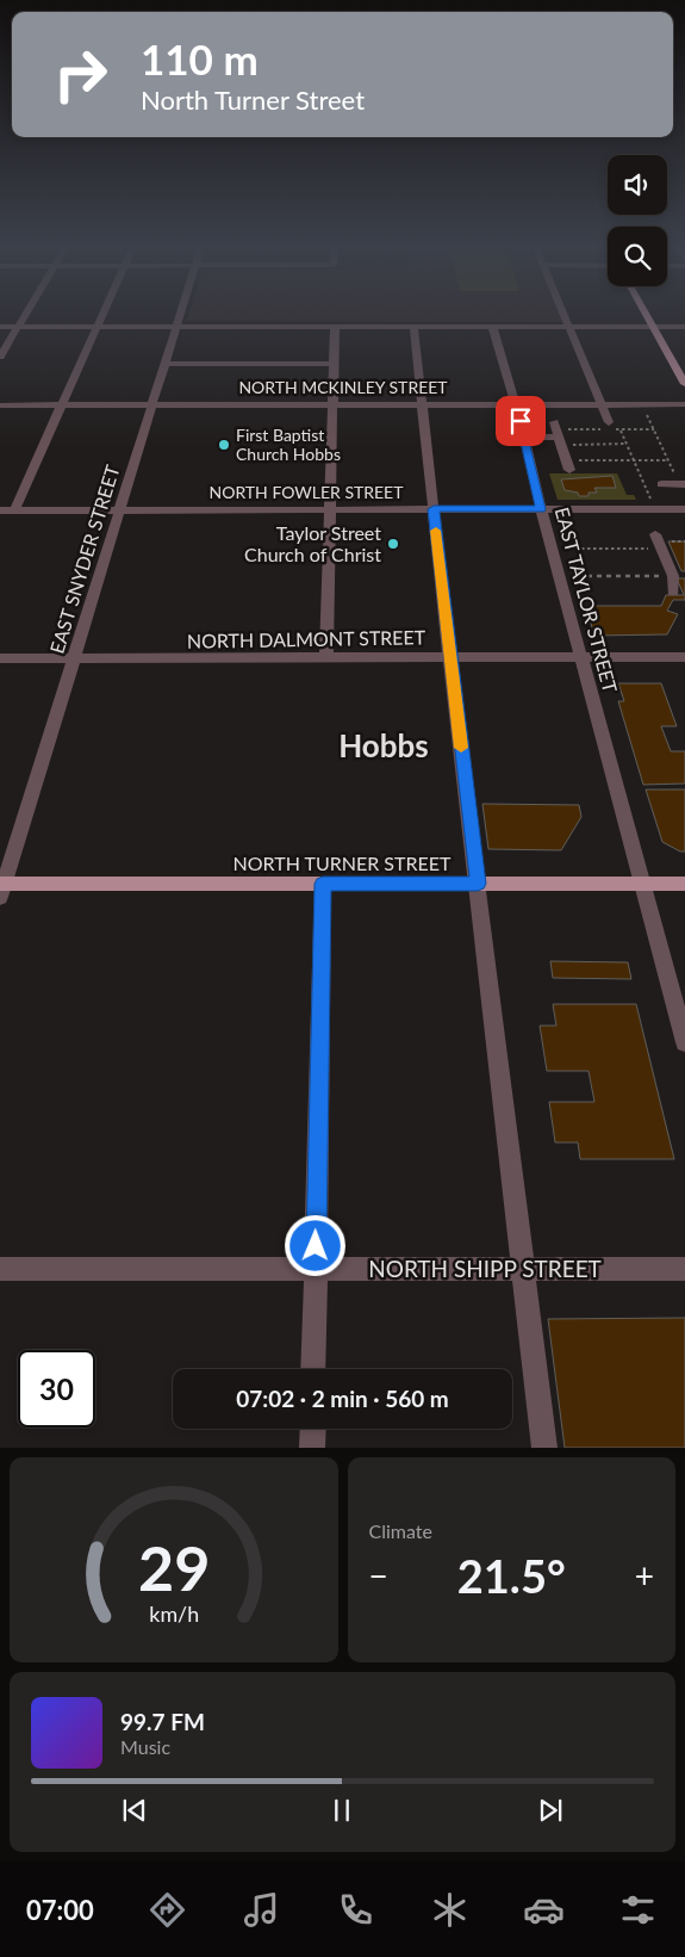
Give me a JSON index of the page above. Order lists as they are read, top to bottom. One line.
{"streets":{"main road":["NORTH TURNER STREET"],"street":["NORTH MCKINLEY STREET","NORTH FOWLER STREET","EAST SNYDER STREET","EAST TAYLOR STREET","NORTH DALMONT STREET","NORTH SHIPP STREET"]},"crossings":[["NORTH MCKINLEY STREET","EAST SNYDER STREET"],["NORTH MCKINLEY STREET","EAST TAYLOR STREET"],["NORTH FOWLER STREET","EAST SNYDER STREET"],["NORTH FOWLER STREET","EAST TAYLOR STREET"],["EAST SNYDER STREET","NORTH DALMONT STREET"],["EAST SNYDER STREET","NORTH TURNER STREET"],["EAST TAYLOR STREET","NORTH DALMONT STREET"],["EAST TAYLOR STREET","NORTH TURNER STREET"]],"districts":["Hobbs"],"places":["First Baptist Church Hobbs","Taylor Street Church of Christ"],"page":{"turn":["110 m","North Turner Street"],"limit":"30","trip":"07:02 · 2 min · 560 m","tile":"Climate","heat":["−","21.5°","+"],"song":["99.7 FM","Music"],"tabs":"07:00","gauge":["29","km/h"]}}
